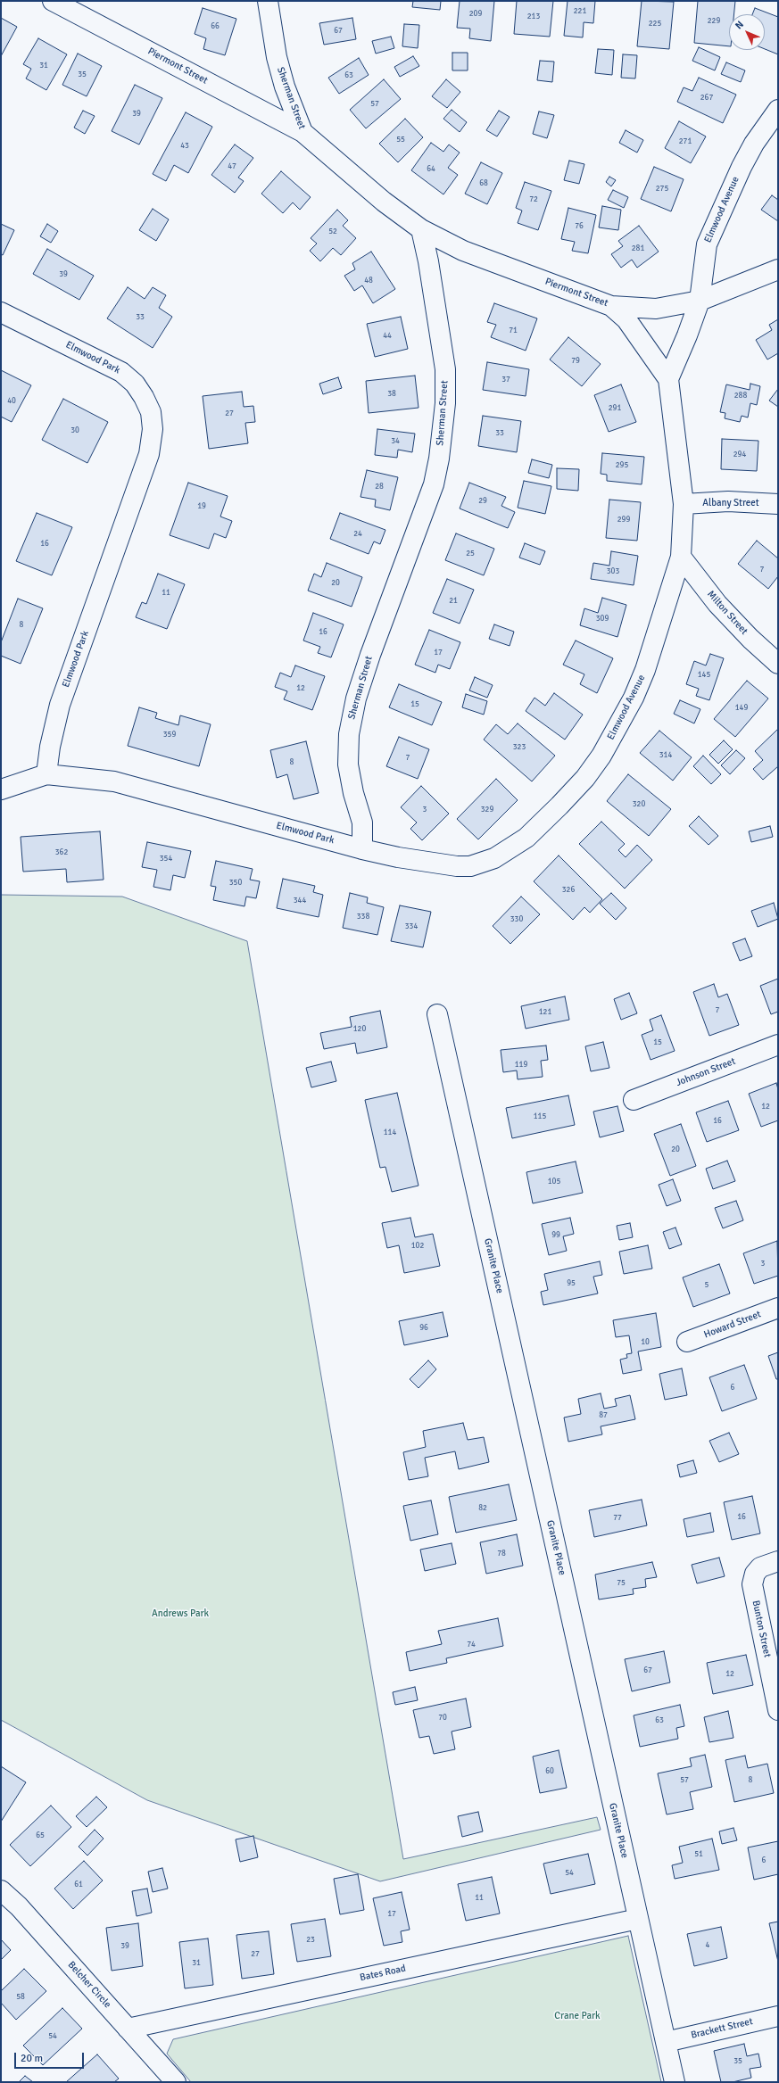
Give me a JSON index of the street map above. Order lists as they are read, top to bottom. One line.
{"streets":{"street":["Piermont Street","Sherman Street","Elmwood Avenue","Elmwood Park","Albany Street","Milton Street","Johnson Street","Granite Place","Howard Street","Bunton Street","Bates Road","Belcher Circle","Brackett Street"]},"crossings":[["Piermont Street","Sherman Street"],["Piermont Street","Elmwood Avenue"],["Sherman Street","Elmwood Avenue"],["Sherman Street","Elmwood Park"],["Elmwood Avenue","Elmwood Park"],["Elmwood Avenue","Albany Street"],["Elmwood Avenue","Milton Street"],["Granite Place","Bates Road"],["Granite Place","Brackett Street"],["Bates Road","Belcher Circle"]],"parks":["Andrews Park","Crane Park"],"house_numbers":["221","209","213","229","225","66","67","31","35","63","267","57","39","55","271","43","47","64","68","275","72","76","52","281","39","48","33","71","44","79","37","38","288","40","291","27","30","33","34","294","295","28","29","19","299","24","16","25","7","303","20","11","21","309","8","16","17","145","12","15","149","359","323","314","7","8","320","3","329","362","354","350","326","344","338","330","334","7","121","120","15","119","12","115","16","114","20","105","99","102","3","95","5","96","10","6","87","82","16","77","78","75","74","67","12","70","63","60","57","8","65","51","6","54","61","11","17","23","4","39","27","31","58","54","35"],"scale_bar":"20 m","north":"top left"}
